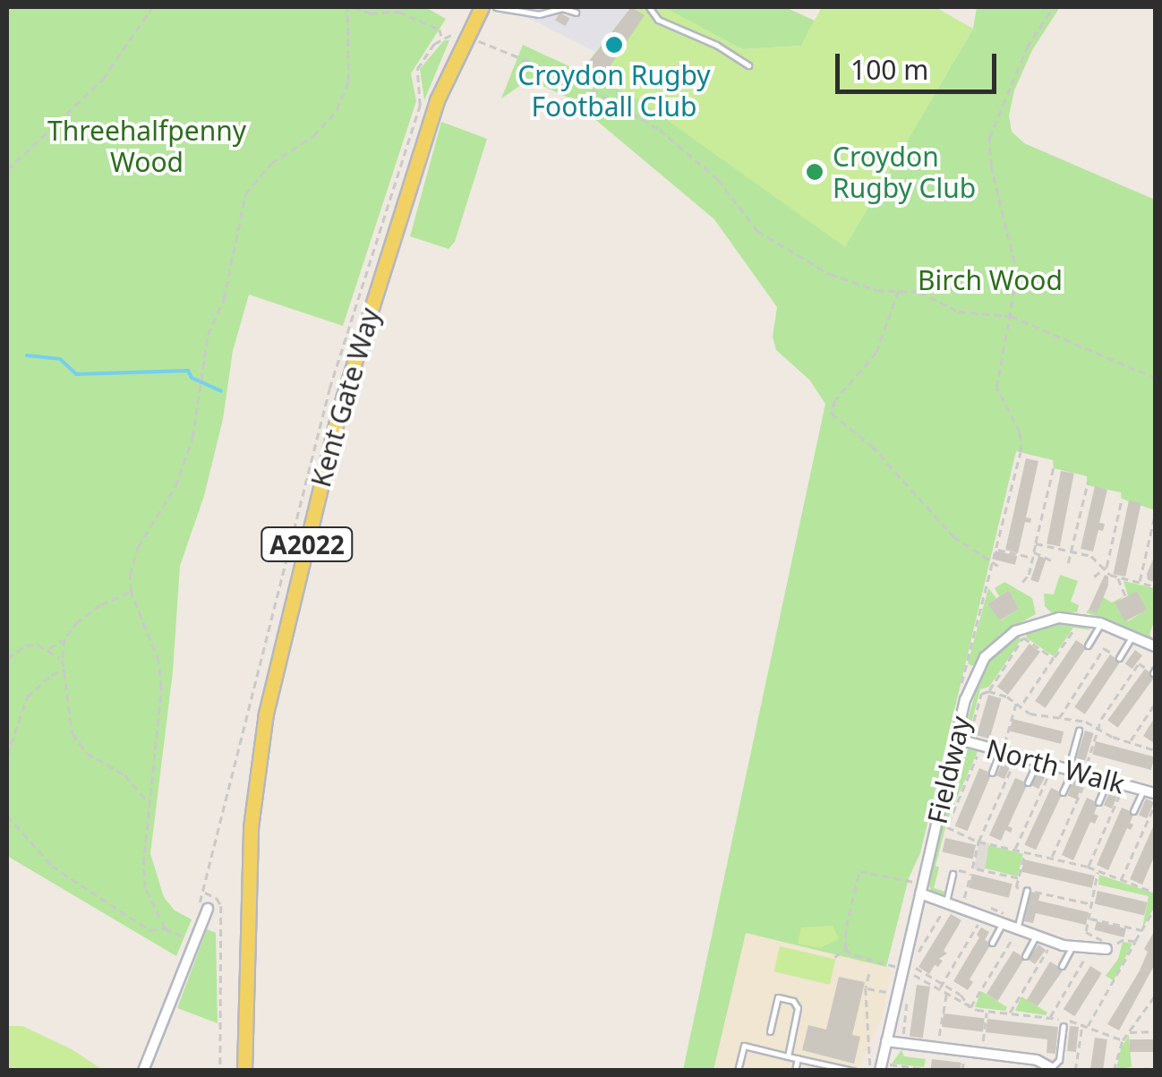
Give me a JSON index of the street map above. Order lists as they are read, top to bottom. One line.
{"streets":{"main road":["Kent Gate Way","A2022"],"street":["North Walk","Fieldway"]},"crossings":[["North Walk","Fieldway"]],"parks":["Threehalfpenny Wood","Birch Wood"],"places":["Croydon Rugby Football Club","Croydon Rugby Club"],"scale_bar":"100 m"}
